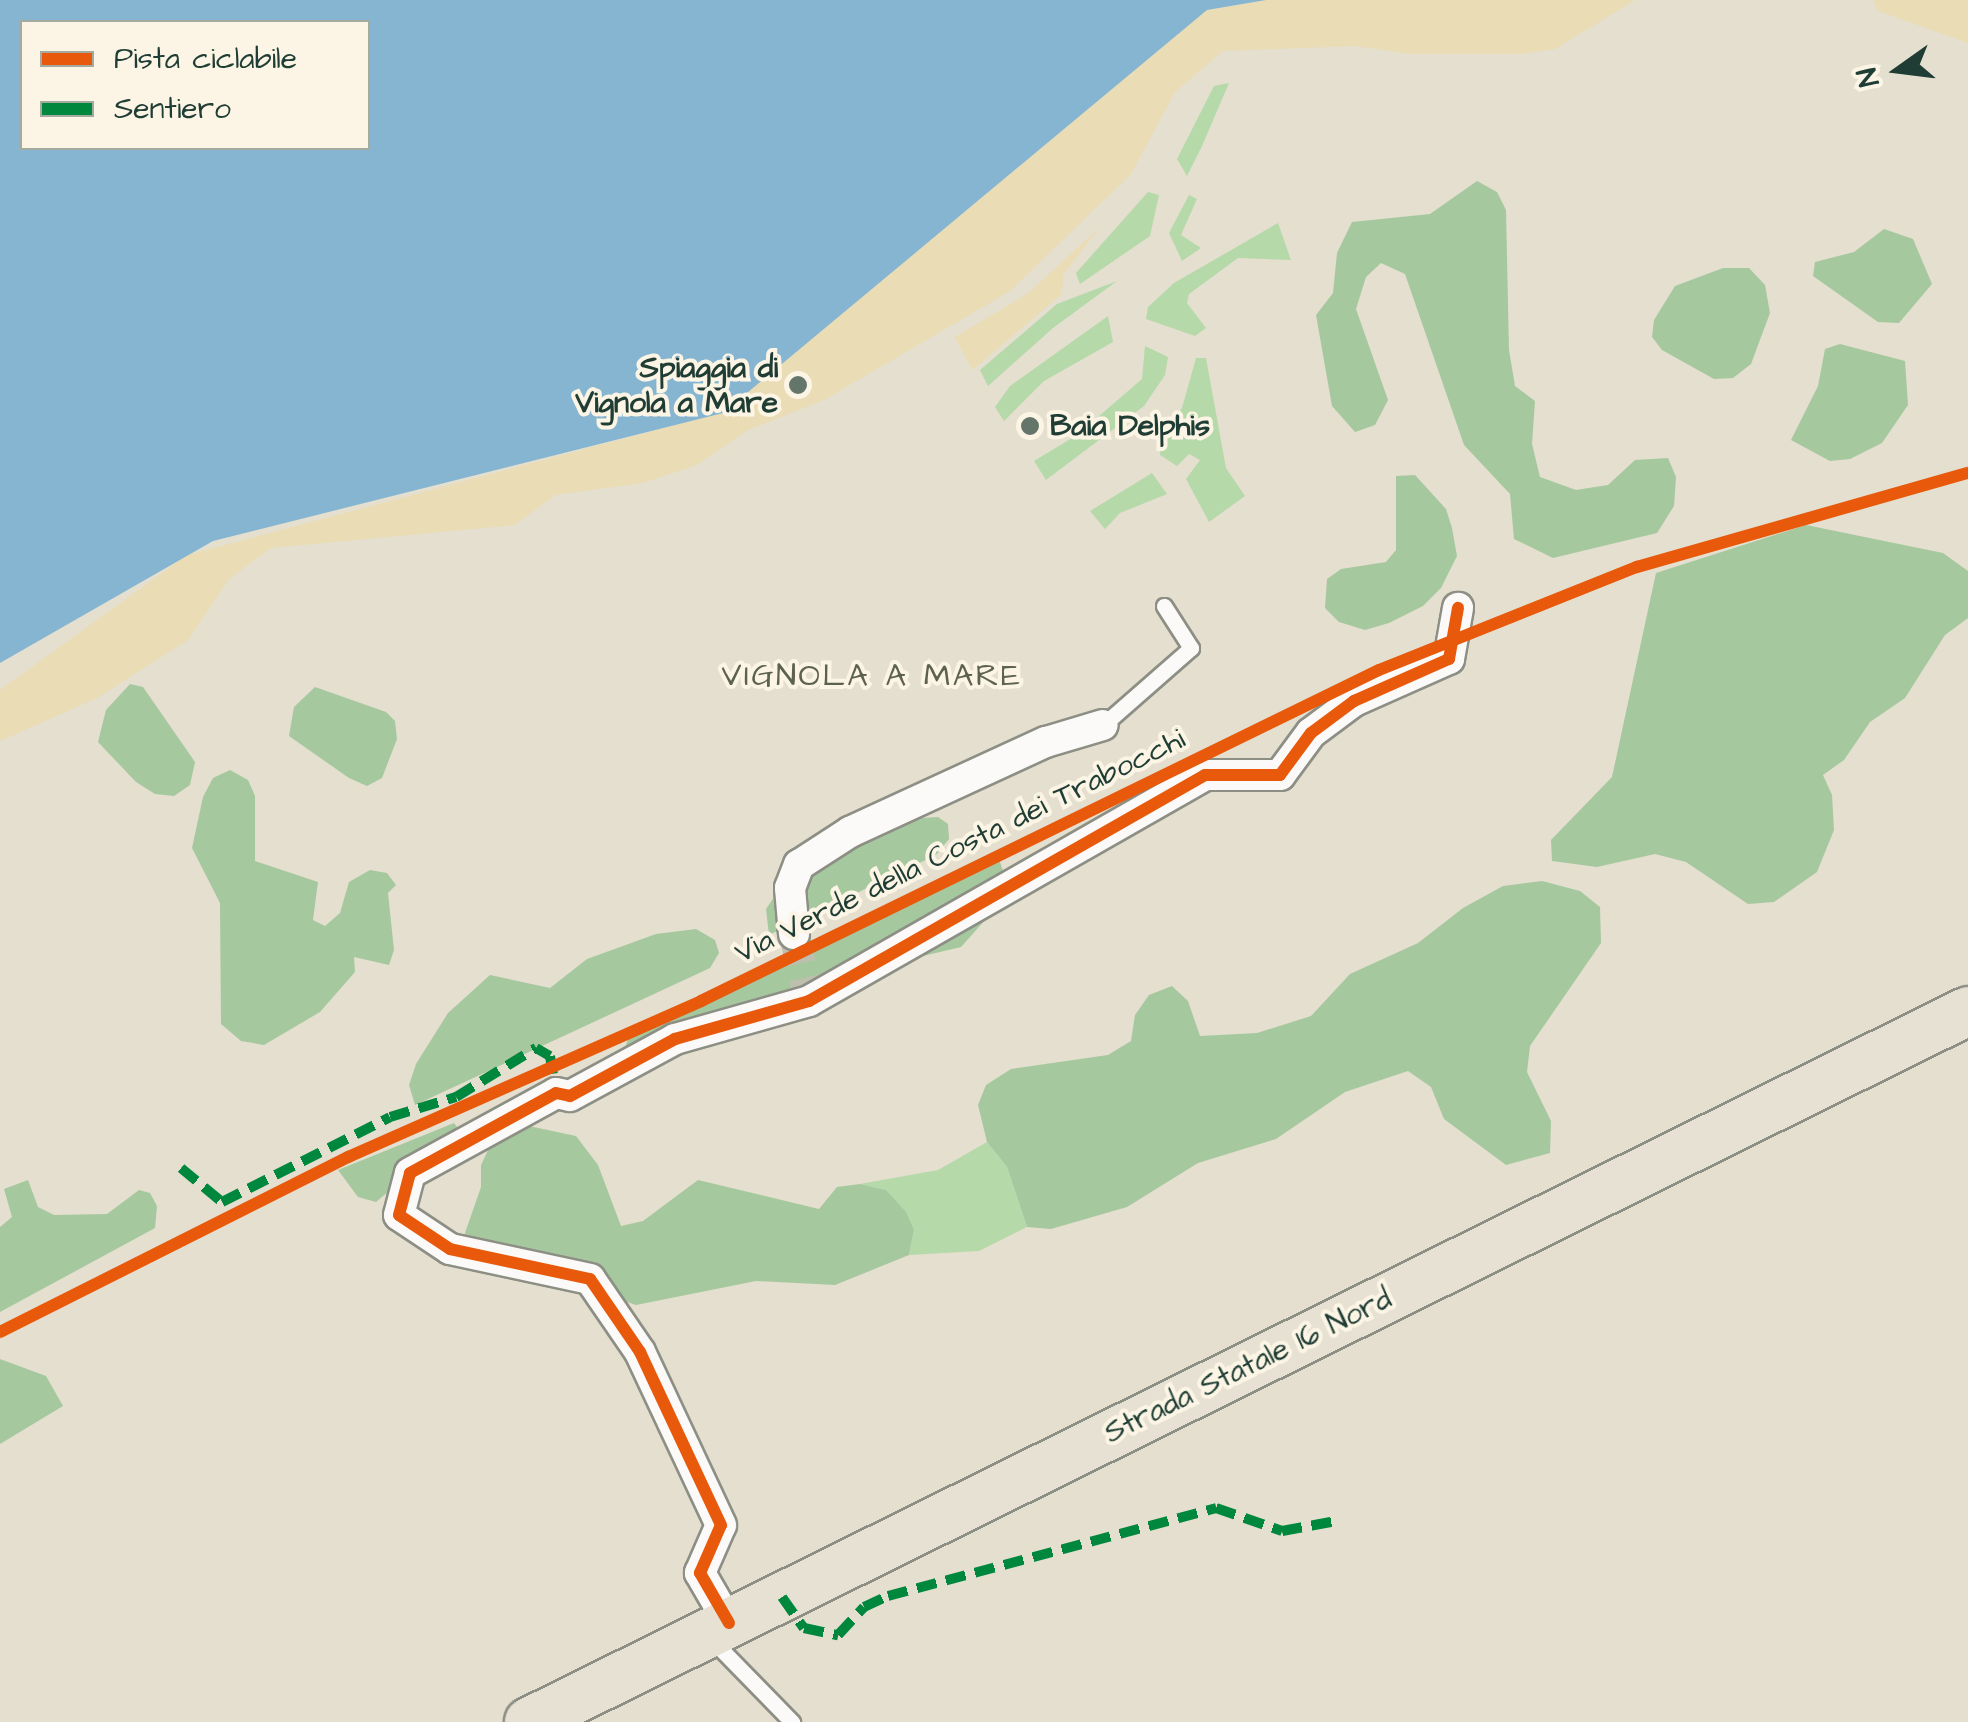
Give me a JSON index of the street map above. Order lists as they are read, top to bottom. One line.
{"streets":{"main road":["Strada Statale 16 Nord"],"cycle path":["Via Verde della Costa dei Trabocchi"]},"districts":["VIGNOLA A MARE"],"places":["Spiaggia di Vignola a Mare","Baia Delphis"],"legend":["Pista ciclabile","Sentiero"],"north":"left"}
